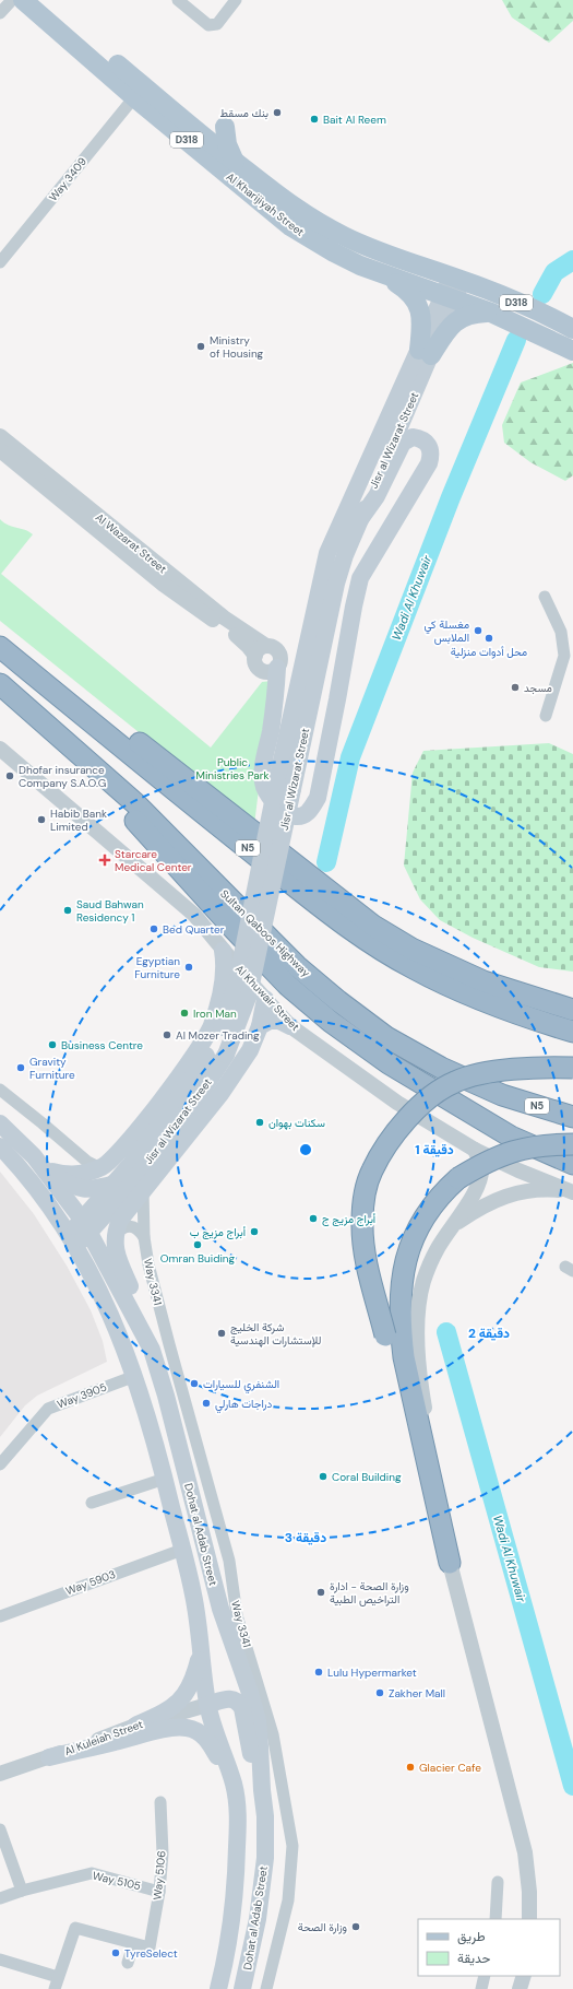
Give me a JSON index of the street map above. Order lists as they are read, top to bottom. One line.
{"streets":{"highway":["N5","Sultan Qaboos Highway"],"main road":["D318","Al Kharijiyah Street","Jisr al Wizarat Street","Dohat al Adab Street"],"street":["Way 3409","Al Wazarat Street","Al Khuwair Street","Way 3341","Way 3905","Way 5903","Al Kuleiah Street","Way 5106","Way 5105"]},"crossings":[["Way 3409","Al Kharijiyah Street"],["Al Kharijiyah Street","Jisr al Wizarat Street"],["Jisr al Wizarat Street","Dohat al Adab Street"],["Way 3905","Dohat al Adab Street"],["Dohat al Adab Street","Way 5903"],["Dohat al Adab Street","Al Kuleiah Street"],["Way 5106","Way 5105"]],"water":["Wadi Al Khuwair"],"parks":["Public Ministries Park"],"places":{"other":["بنك مسقط","Bait Al Reem","Ministry of Housing","مغسلة كي الملابس","محل أدوات منزلية","مسجد","Dhofar insurance Company S.A.O.G","Habib Bank Limited","Saud Bahwan Residency 1","Bed Quarter","Egyptian Furniture","Iron Man","Al Mozer Trading","Business Centre","Gravity Furniture","سكنات بهوان","أبراج مزيج ج","أبراج مزيج ب","Omran Buiding","شركة الخليج للإستشارات الهندسية","الشنفري للسيارات","دراجات هارلي","Coral Building","وزارة الصحة - ادارة التراخيص الطبية","Lulu Hypermarket","Zakher Mall","Glacier Cafe","وزارة الصحة","TyreSelect"],"health":["Starcare Medical Center"]},"legend":["طريق","حديقة"],"rings":["1 دقيقة","2 دقيقة","3 دقيقة"]}
